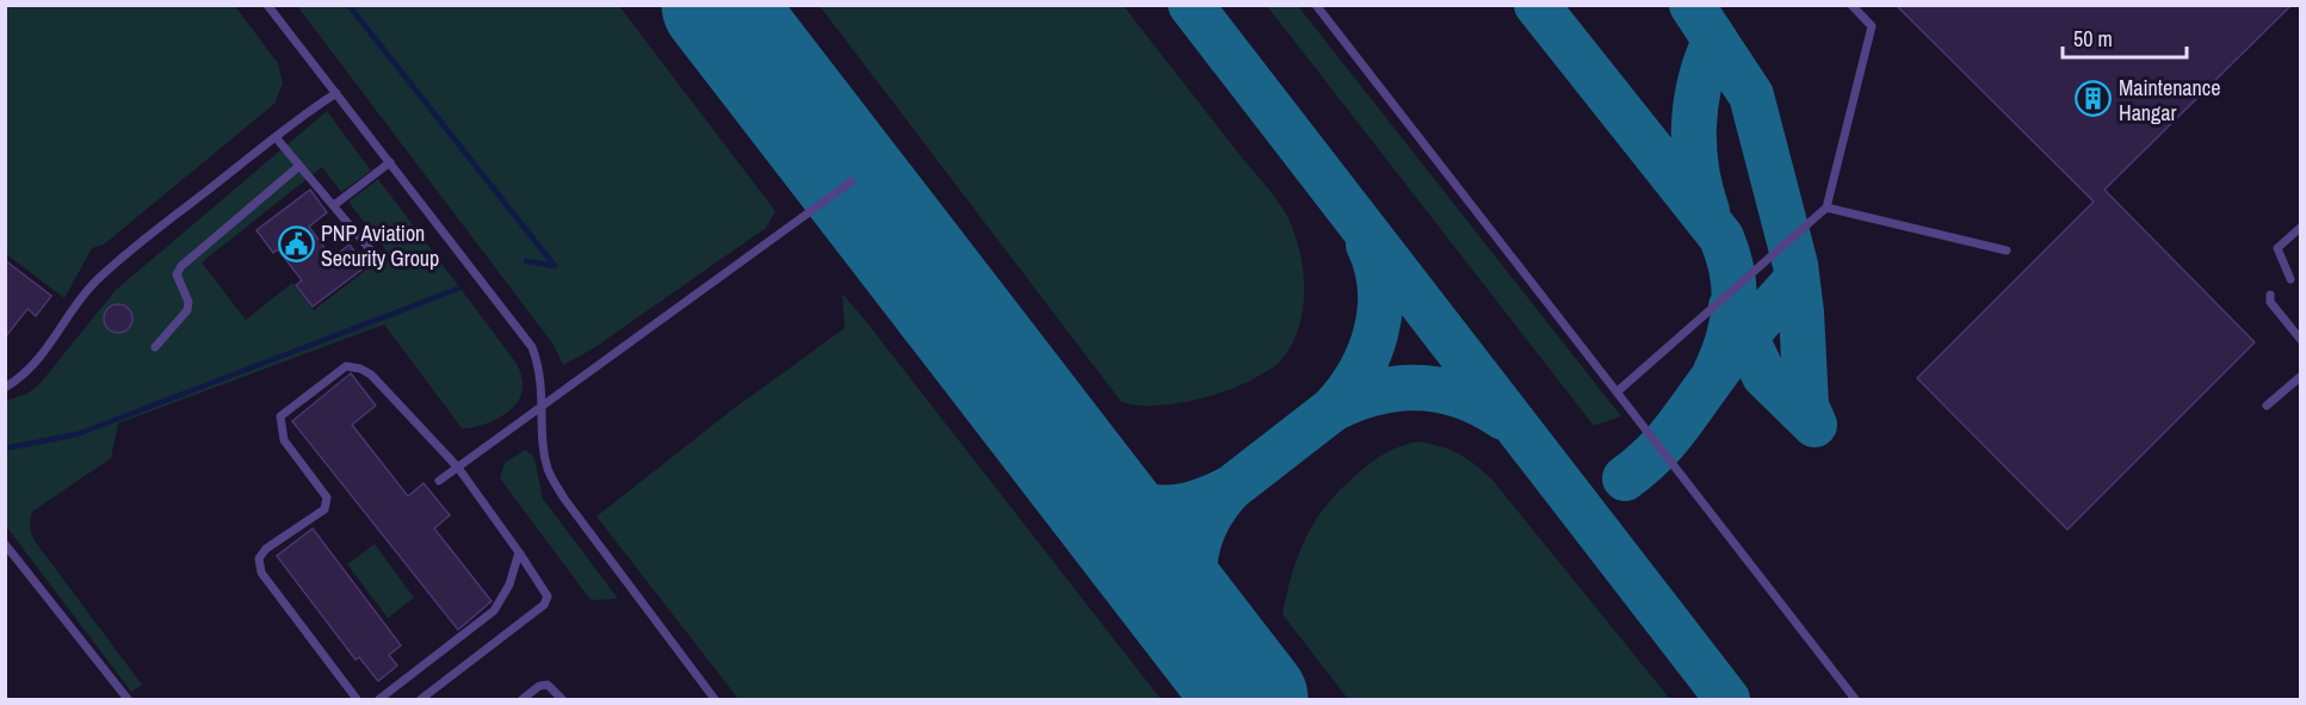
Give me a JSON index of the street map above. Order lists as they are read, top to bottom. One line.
{"places":{"building":["Maintenance Hangar"],"public building":["PNP Aviation Security Group"]},"scale_bar":"50 m"}
